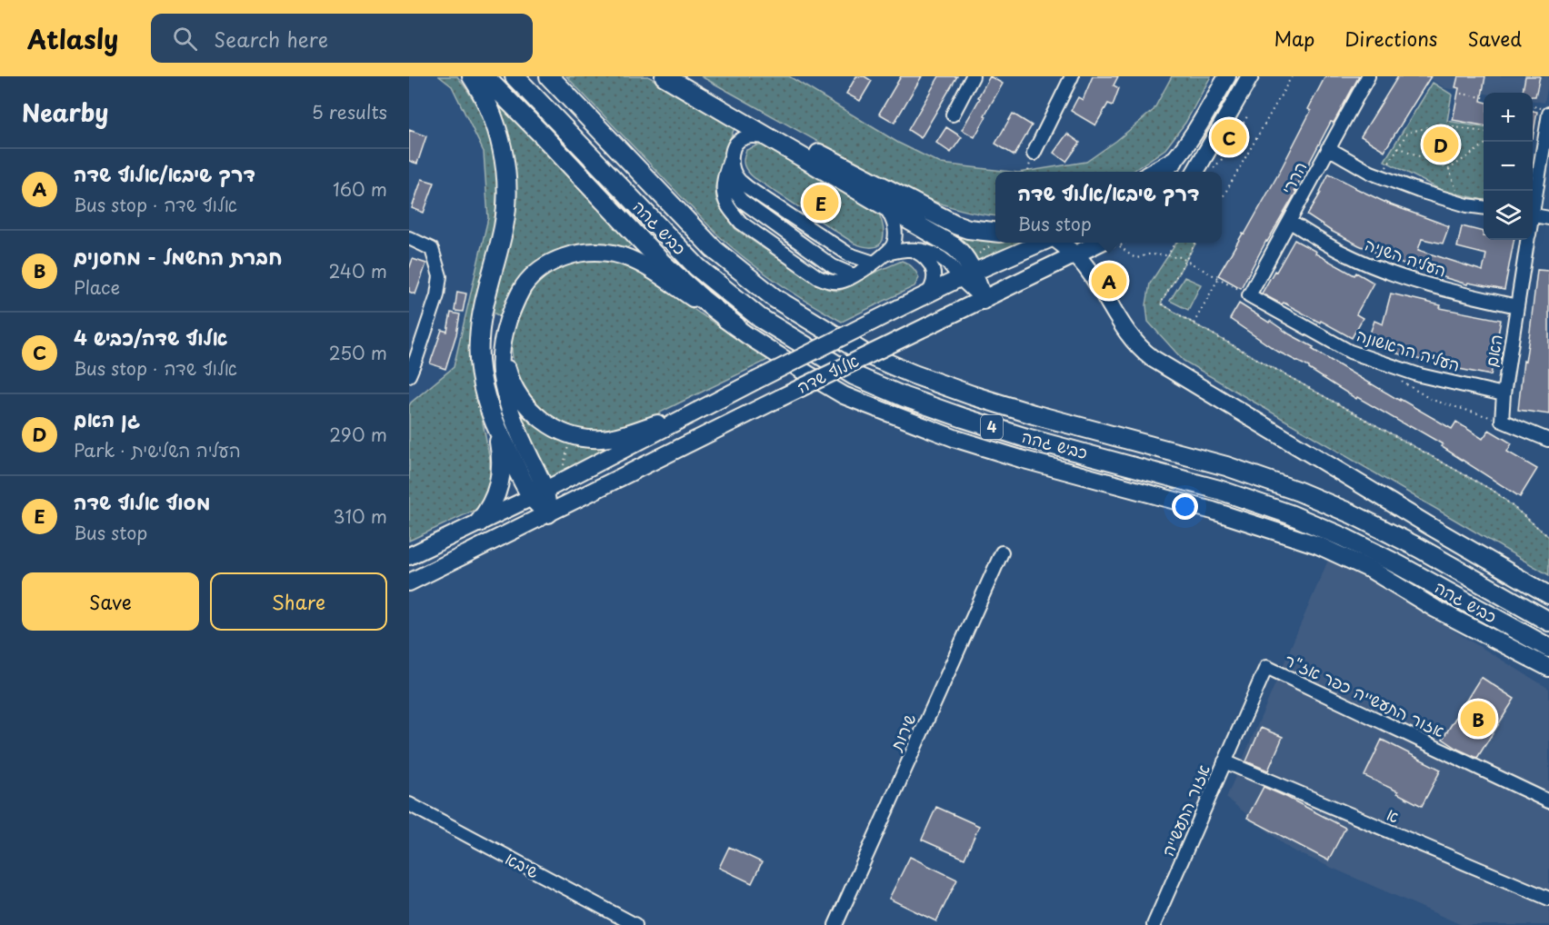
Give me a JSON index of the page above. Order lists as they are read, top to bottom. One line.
{"streets":{"highway":["כביש גהה","4"],"main road":["אלוף שדה"],"street":["הררי","העליה השניה","העליה הראשונה","האם","אזור התעשייה כפר אז\"ר","שירות","אזור התעשייה","א","שיבא"]},"crossings":[["הררי","העליה השניה"],["הררי","העליה הראשונה"],["העליה השניה","האם"],["העליה הראשונה","האם"],["אזור התעשייה כפר אז\"ר","אזור התעשייה"],["אזור התעשייה","א"]],"page":{"header":"Atlasly","search":"Search here","nav":["Map","Directions","Saved"],"heading":["Nearby","5 results"],"map_buttons":["+","−"],"pins":["C","D","E","A","B"],"list":[{"mark":"A","name":"דרך שיבא/אלוף שדה","note":"Bus stop · אלוף שדה","value":"160 m"},{"mark":"B","name":"חברת החשמל - מחסנים","note":"Place","value":"240 m"},{"mark":"C","name":"אלוף שדה/כביש 4","note":"Bus stop · אלוף שדה","value":"250 m"},{"mark":"D","name":"גן האם","note":"Park · העליה השלישית","value":"290 m"},{"mark":"E","name":"מסוף אלוף שדה","note":"Bus stop","value":"310 m"}],"popup":["דרך שיבא/אלוף שדה","Bus stop"],"buttons":["Save","Share"]}}
